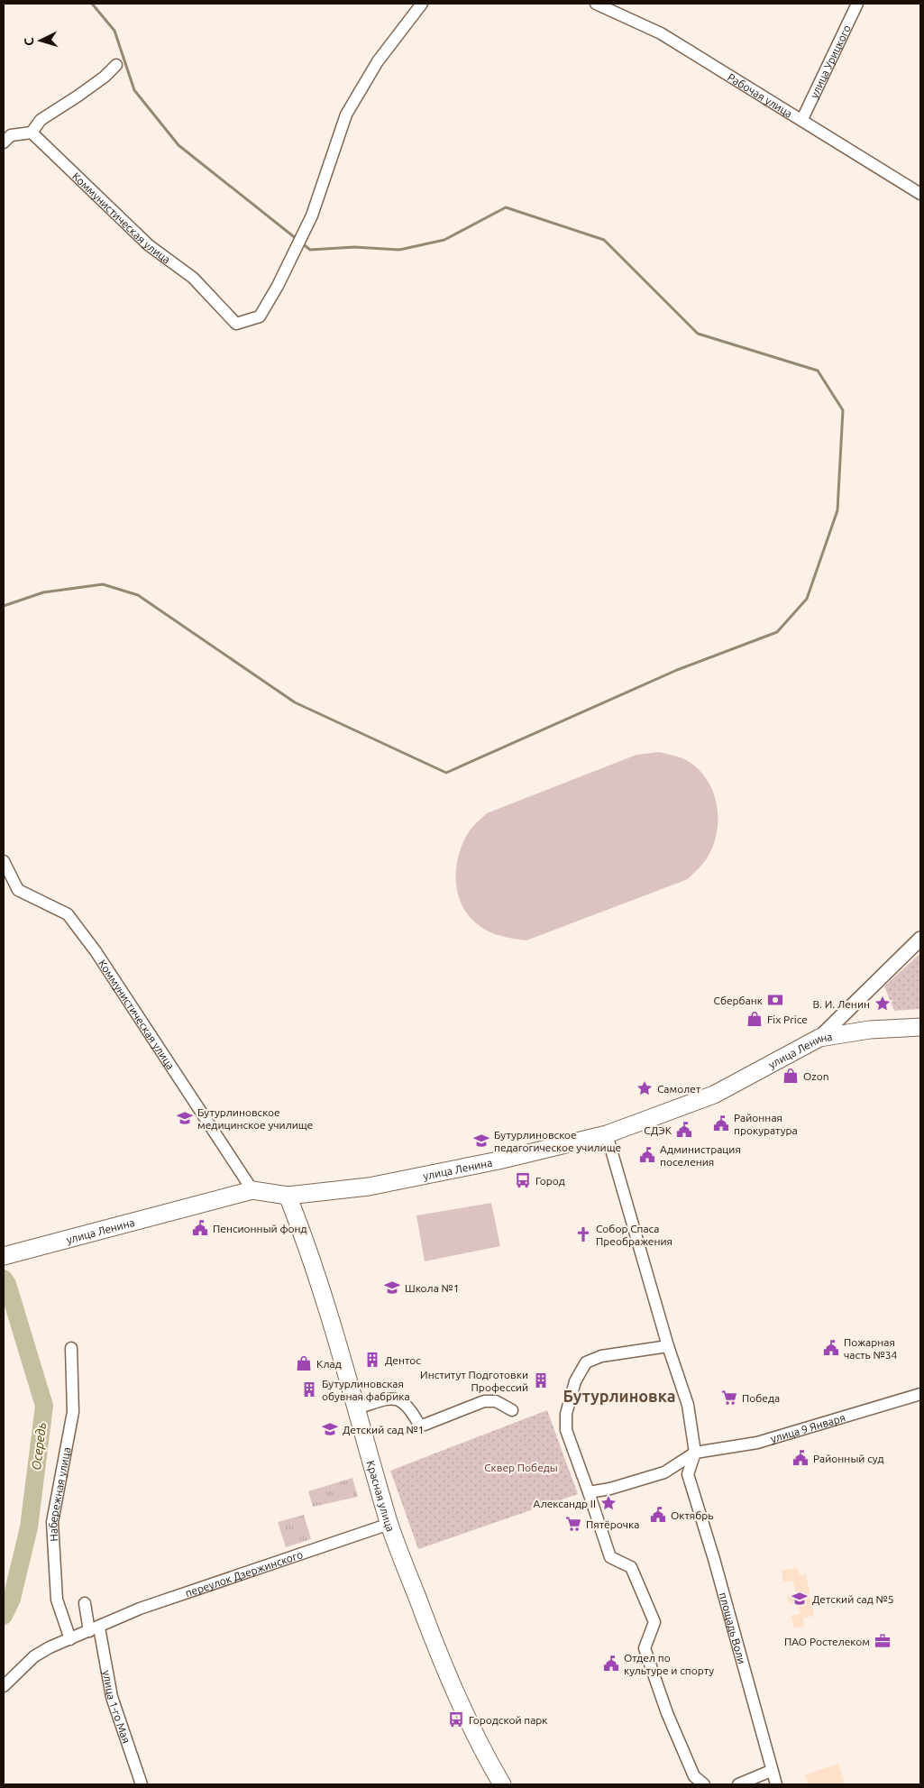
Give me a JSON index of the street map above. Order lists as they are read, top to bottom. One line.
{"streets":{"main road":["улица Ленина","Красная улица"],"street":["улица Урицкого","Рабочая улица","Коммунистическая улица","улица 9 Января","Набережная улица","переулок Дзержинского","площадь Воли","улица 1-го Мая"]},"crossings":[["улица Урицкого","Рабочая улица"],["Коммунистическая улица","улица Ленина"],["улица Ленина","Красная улица"],["улица Ленина","площадь Воли"],["улица 9 Января","площадь Воли"],["Красная улица","переулок Дзержинского"],["переулок Дзержинского","улица 1-го Мая"]],"districts":["Бутурлиновка"],"water":["Осередь"],"parks":["Сквер Победы"],"places":{"bank":["Сбербанк"],"place":["В. И. Ленин","Самолет","Александр II"],"shop":["Fix Price","Ozon","Клад"],"school or university":["Бутурлиновское медицинское училище","Бутурлиновское педагогическое училище","Школа №1","Детский сад №1","Детский сад №5"],"public building":["Районная прокуратура","СДЭК","Администрация поселения","Пенсионный фонд","Пожарная часть №34","Районный суд","Октябрь","Отдел по культуре и спорту"],"bus stop":["Город","Городской парк"],"church":["Собор Спаса Преображения"],"building":["Дентос","Институт Подготовки Профессий","Бутурлиновская обувная фабрика"],"supermarket":["Победа","Пятёрочка"],"office":["ПАО Ростелеком"]},"north":"left"}
